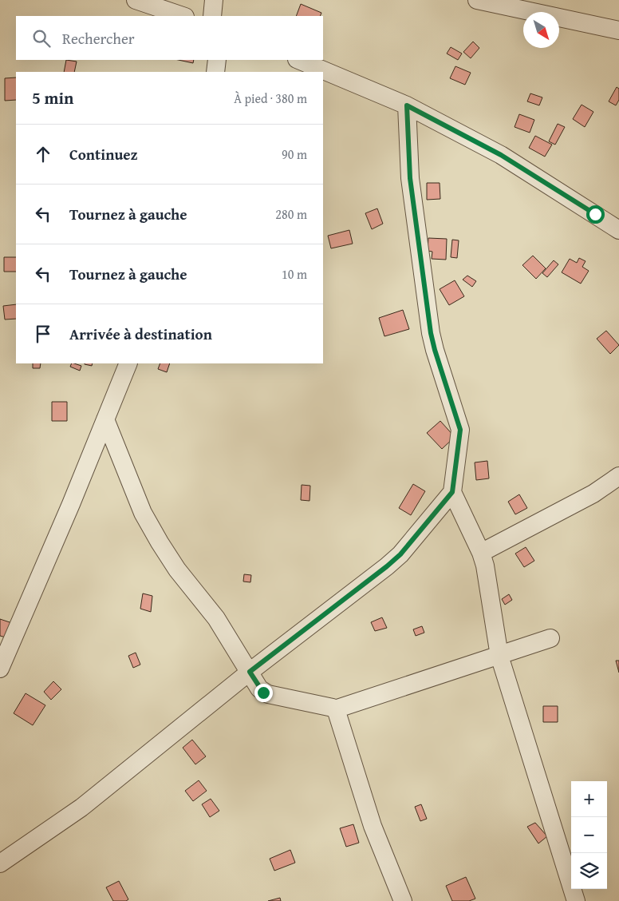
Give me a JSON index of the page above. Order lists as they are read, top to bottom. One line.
{"north":"bottom right","page":{"search":"Rechercher","heading":["5 min","À pied · 380 m"],"list":[["Continuez","90 m"],["Tournez à gauche","280 m"],["Tournez à gauche","10 m"],"Arrivée à destination"],"map_buttons":["+","−"]}}
